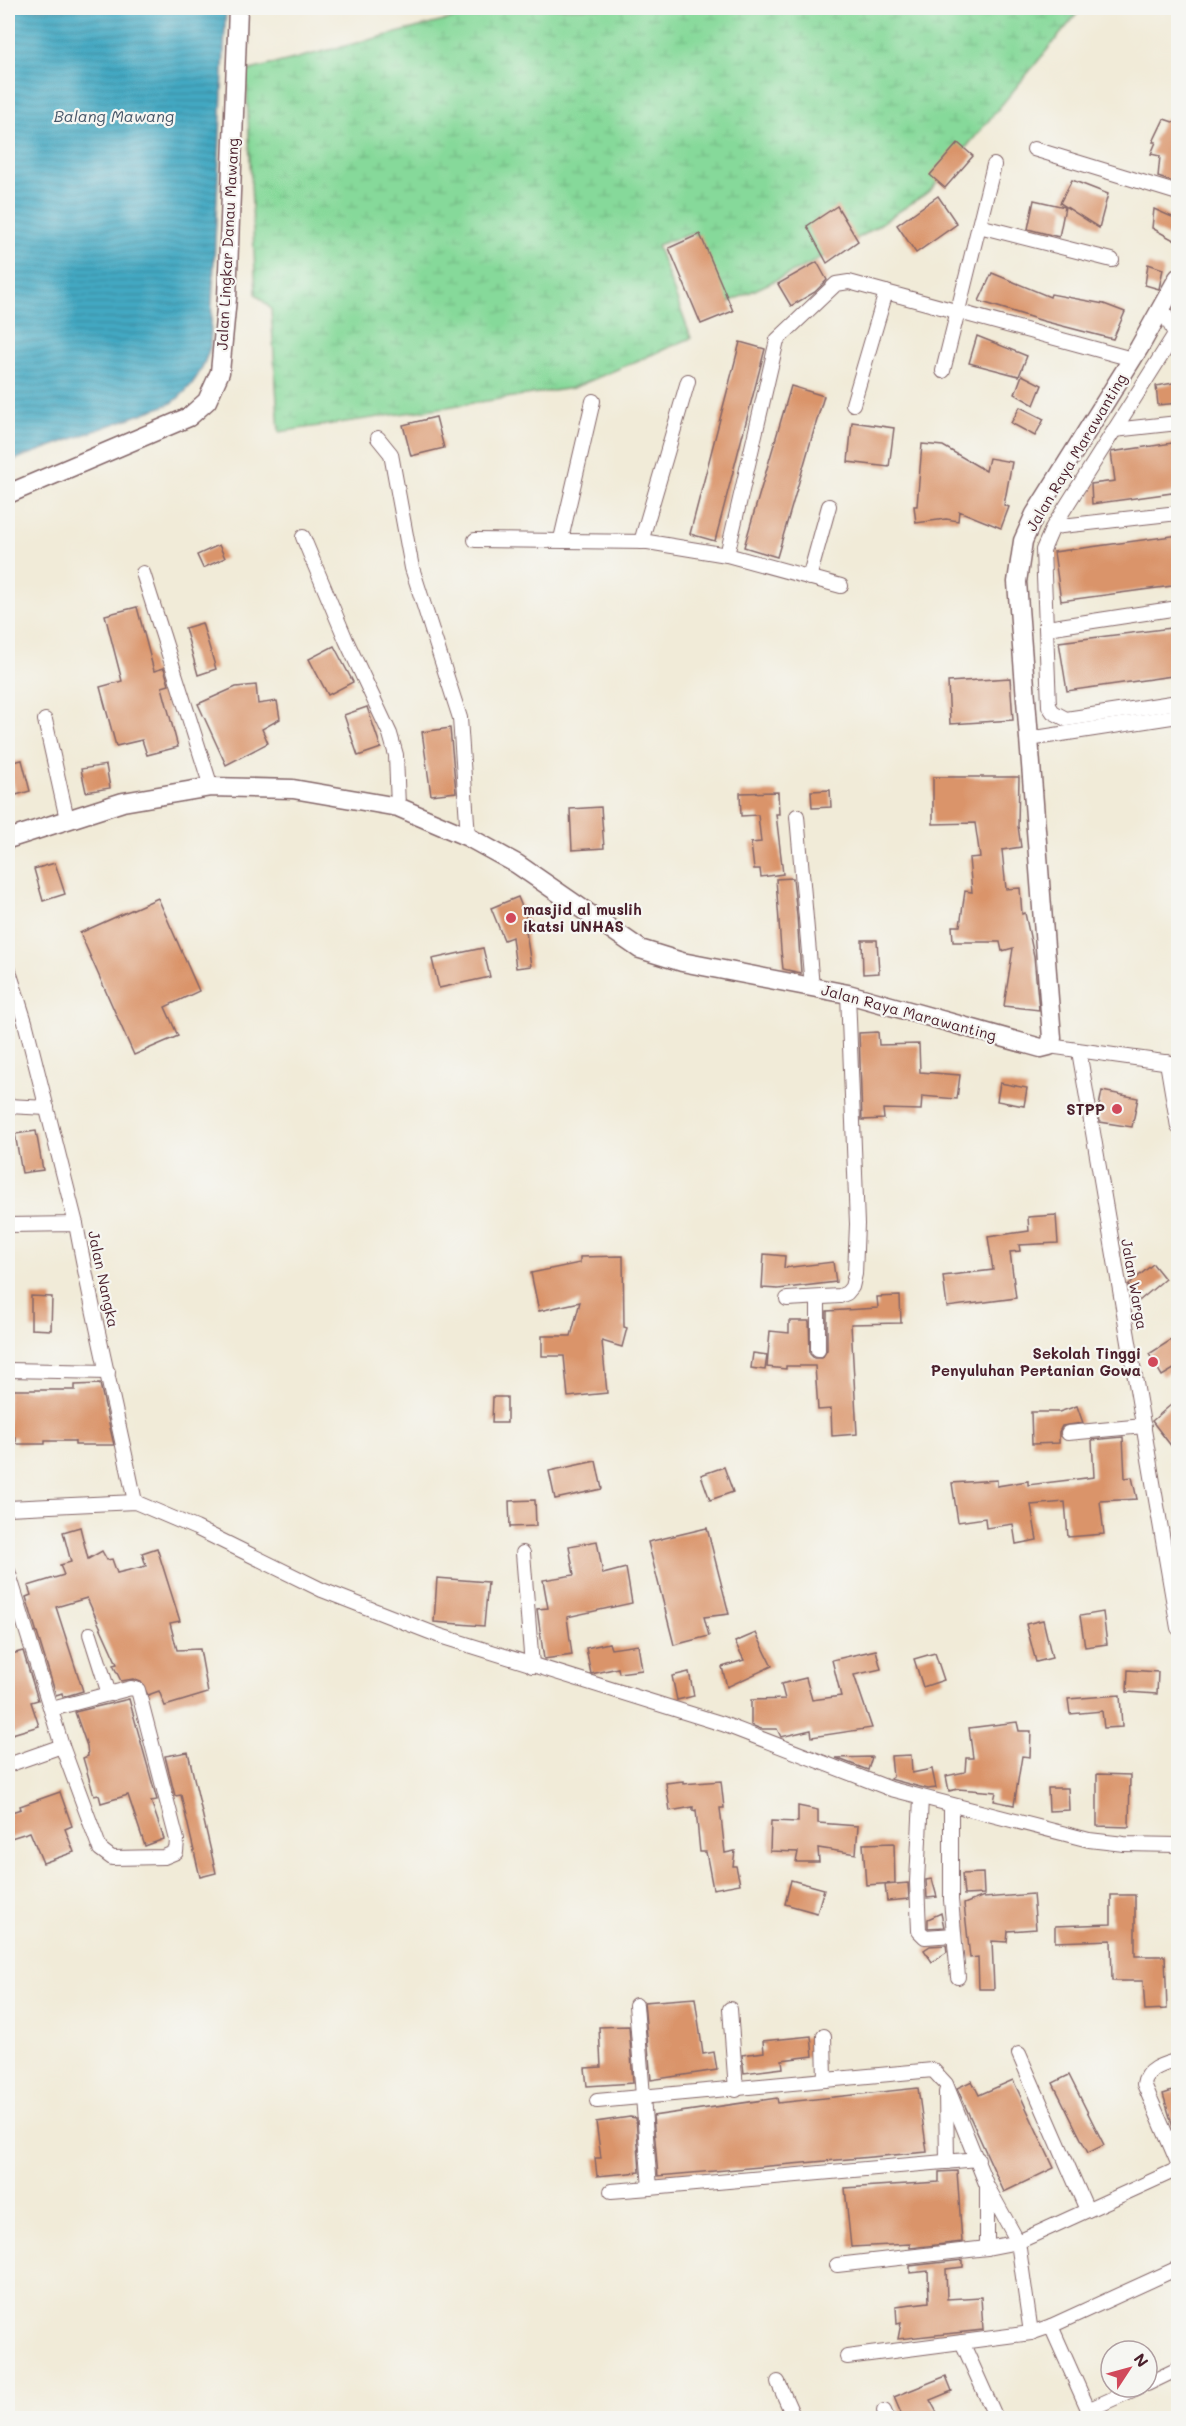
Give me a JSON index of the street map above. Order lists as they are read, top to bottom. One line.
{"streets":{"street":["Jalan Lingkar Danau Mawang","Jalan Raya Marawanting","Jalan Nangka","Jalan Warga"]},"water":["Balang Mawang"],"places":["masjid al muslih ikatsi UNHAS","STPP","Sekolah Tinggi Penyuluhan Pertanian Gowa"],"north":"top right"}
